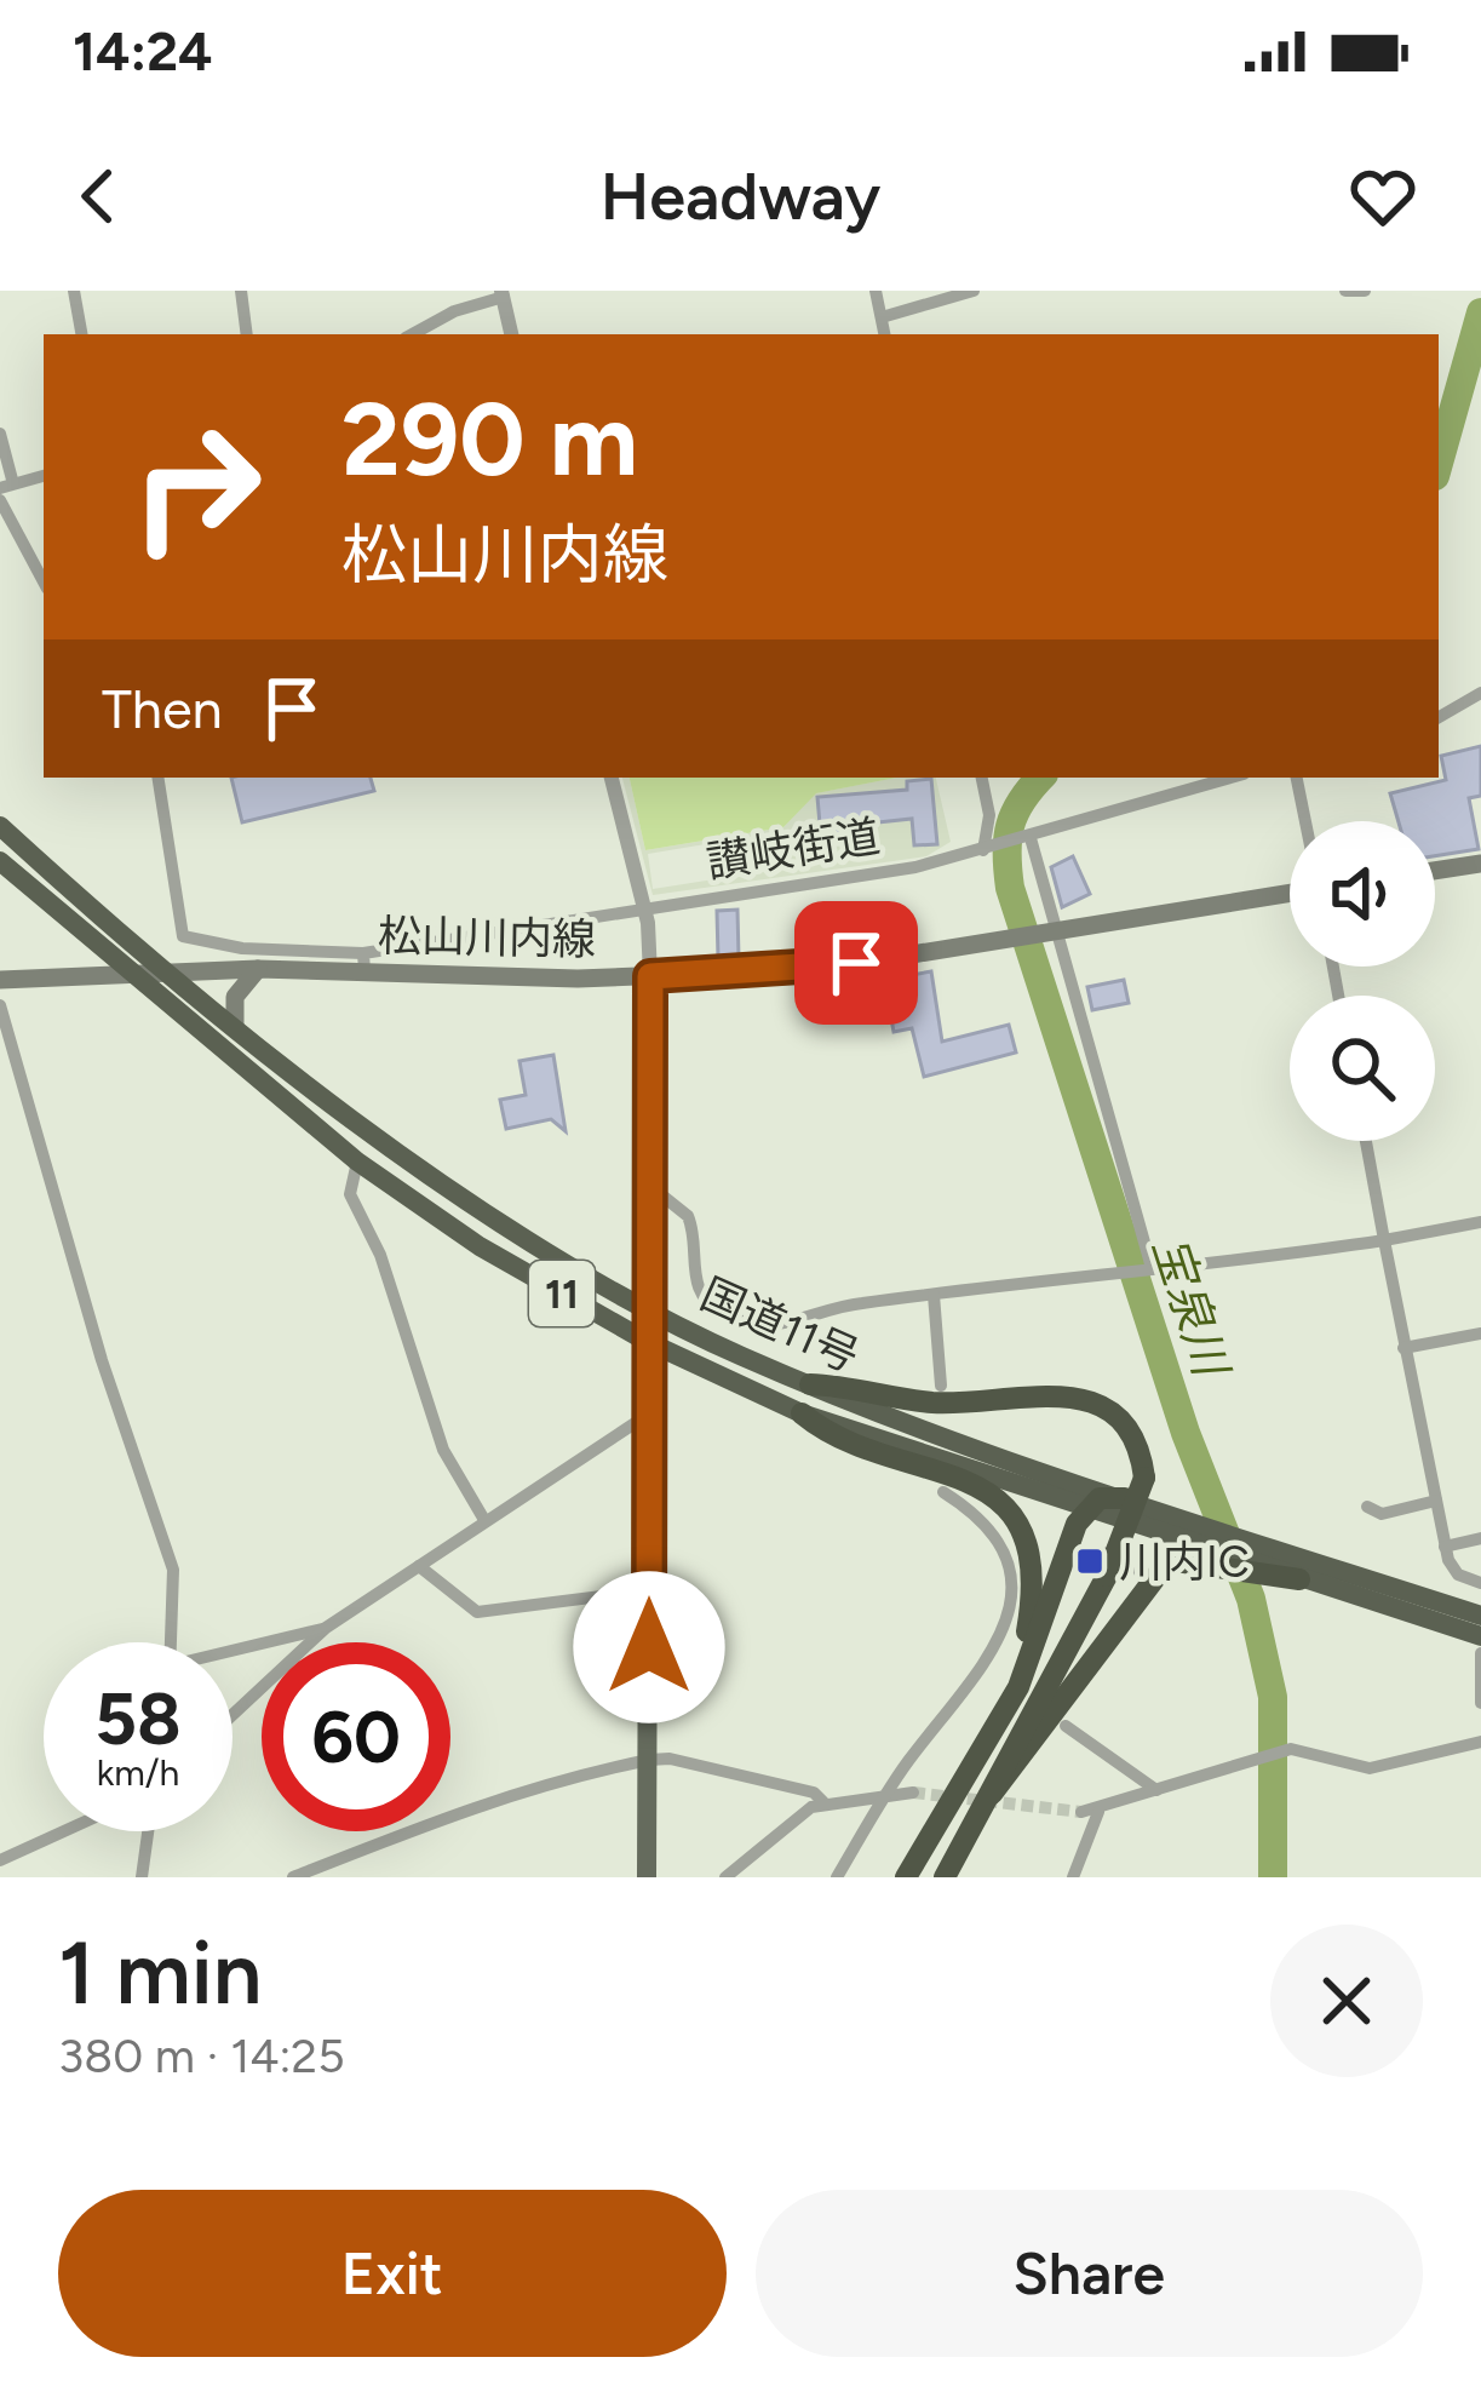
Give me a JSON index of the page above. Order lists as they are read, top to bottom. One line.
{"streets":{"highway":["11","国道11号"],"main road":["松山川内線"],"street":["讃岐街道"]},"crossings":[["讃岐街道","松山川内線"],["松山川内線","国道11号"]],"water":["宝泉川"],"places":{"transit":["川内IC"]},"page":{"status":"14:24","header":"Headway","turn":["290 m","松山川内線"],"then":"Then","speed":"58 km/h","limit":"60","heading":["1 min","380 m · 14:25"],"buttons":["Exit","Share"]}}
